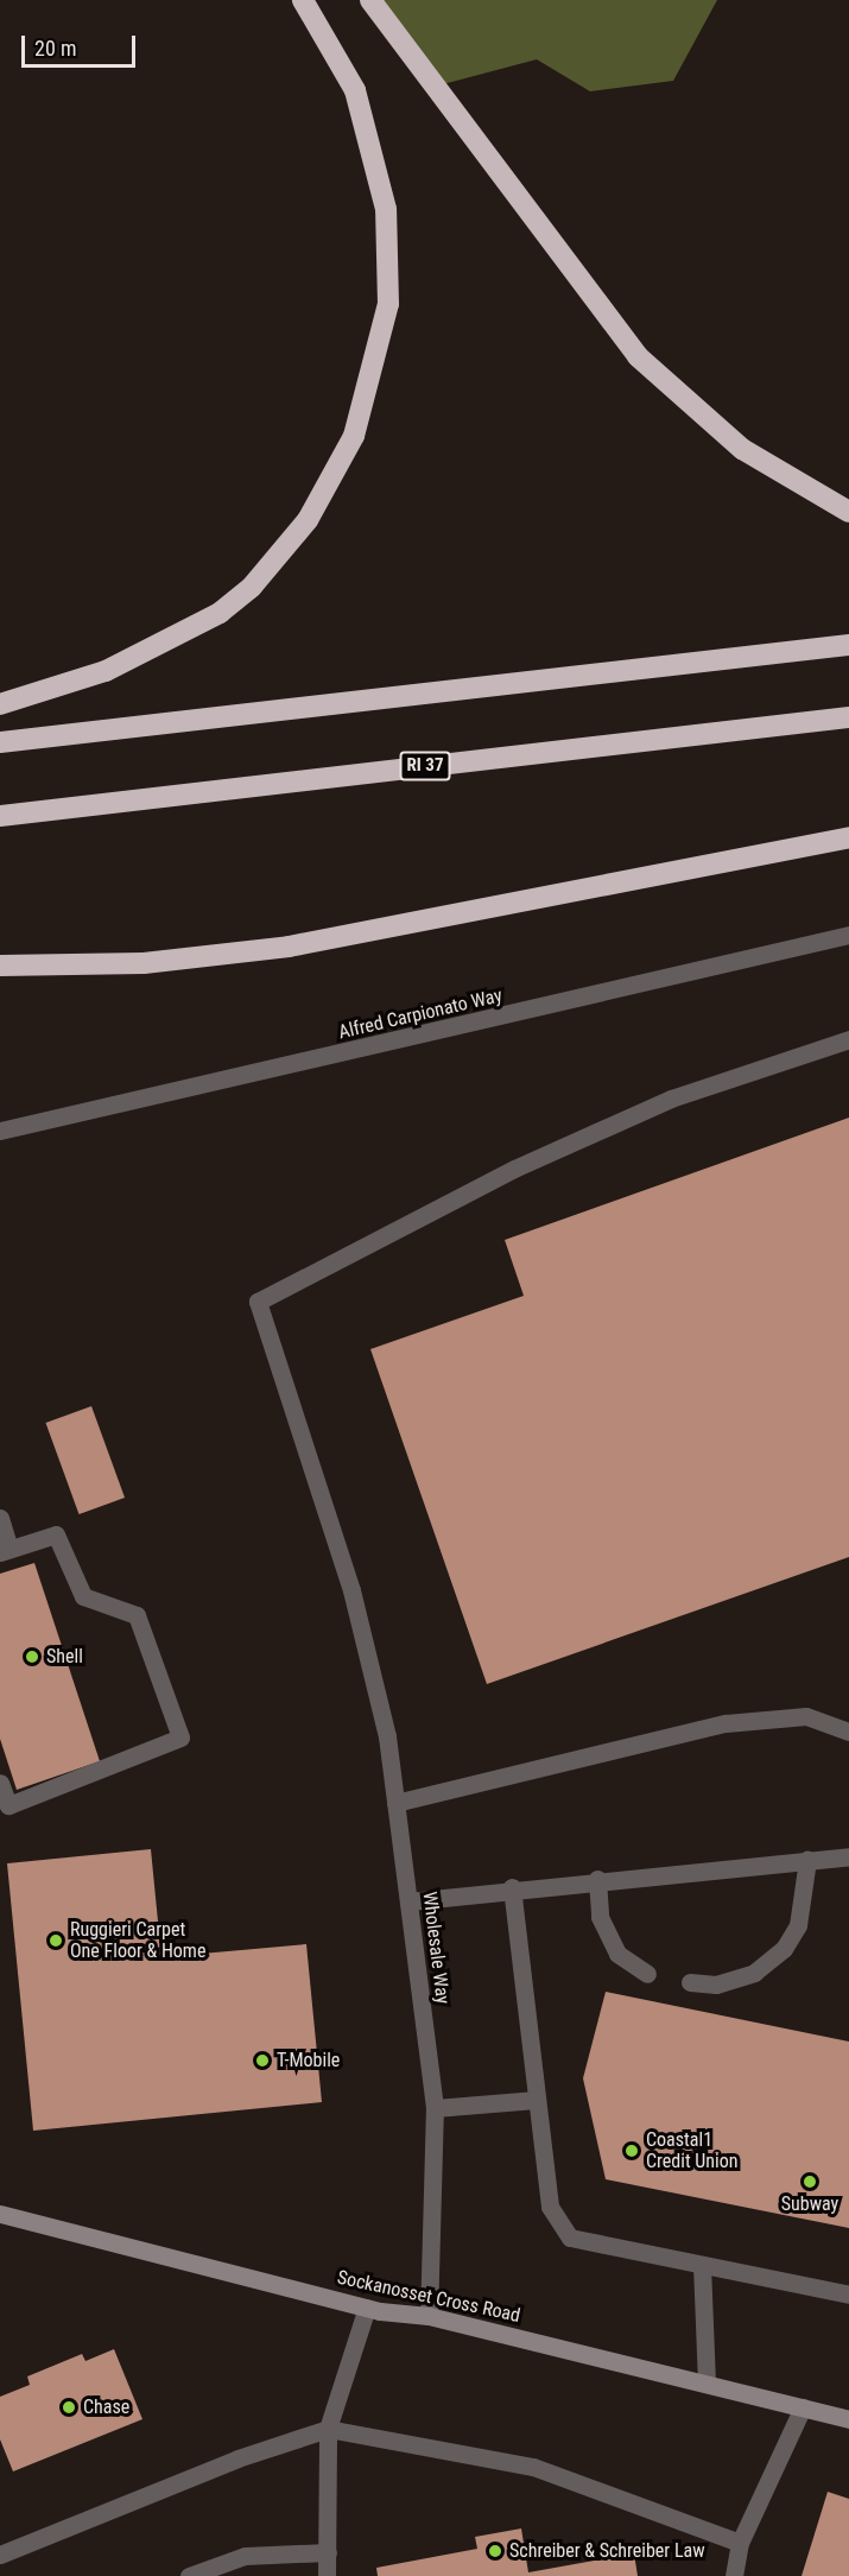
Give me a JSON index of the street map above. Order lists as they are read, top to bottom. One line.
{"streets":{"highway":["RI 37"],"street":["Alfred Carpionato Way","Wholesale Way","Sockanosset Cross Road"]},"crossings":[["Wholesale Way","Sockanosset Cross Road"]],"places":["Shell","Ruggieri Carpet One Floor & Home","T-Mobile","Coastal1 Credit Union","Subway","Chase","Schreiber & Schreiber Law"],"scale_bar":"20 m"}
